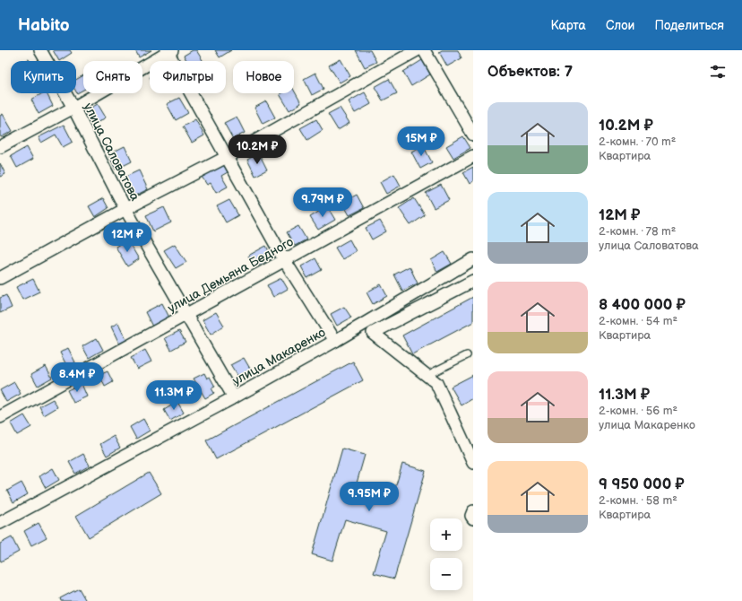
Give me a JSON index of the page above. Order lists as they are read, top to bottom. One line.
{"streets":{"street":["улица Саловатова","улица Демьяна Бедного","улица Макаренко"]},"crossings":[["улица Саловатова","улица Демьяна Бедного"],["улица Саловатова","улица Макаренко"]],"page":{"header":"Habito","nav":["Карта","Слои","Поделиться"],"heading":"Объектов: 7","chip":["Купить","Снять","Фильтры","Новое"],"list":[{"name":"10.2M ₽","note":"2-комн. · 70 m² · Квартира"},{"name":"12M ₽","note":"2-комн. · 78 m² · улица Саловатова"},{"name":"8 400 000 ₽","note":"2-комн. · 54 m² · Квартира"},{"name":"11.3M ₽","note":"2-комн. · 56 m² · улица Макаренко"},{"name":"9 950 000 ₽","note":"2-комн. · 58 m² · Квартира"}],"price":["15M ₽","10.2M ₽","9.79M ₽","12M ₽","8.4M ₽","11.3M ₽","9.95M ₽"],"map_buttons":["+","−"]}}
